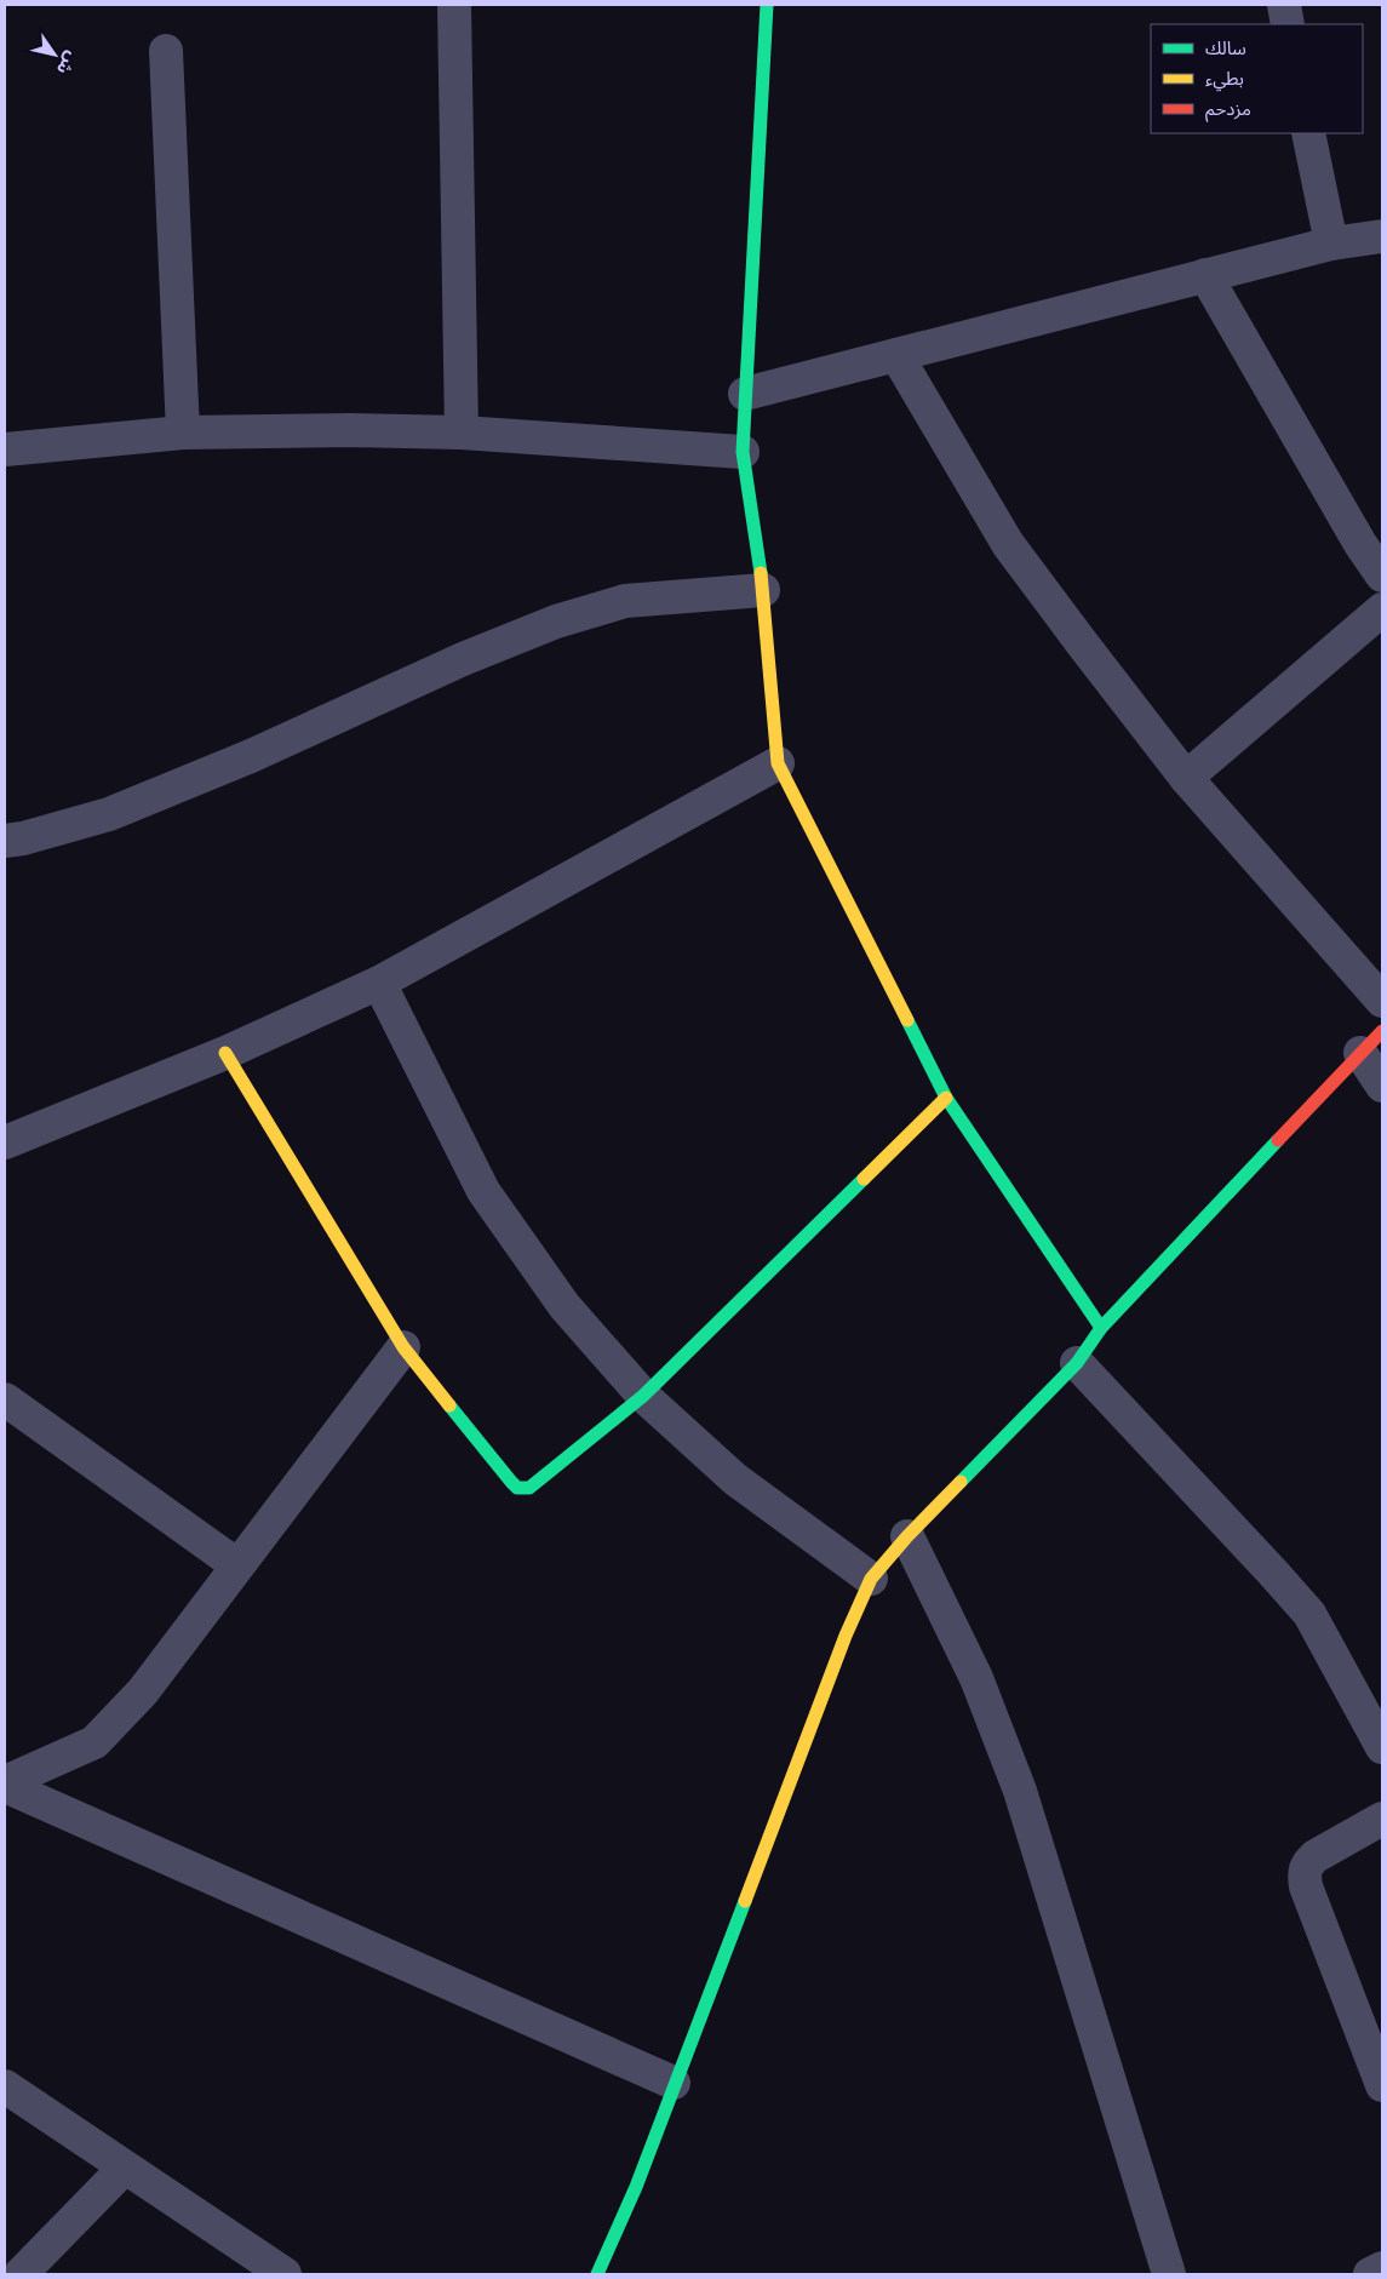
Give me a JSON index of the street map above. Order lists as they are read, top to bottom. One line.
{"legend":["سالك","بطيء","مزدحم"],"north":"bottom right"}
